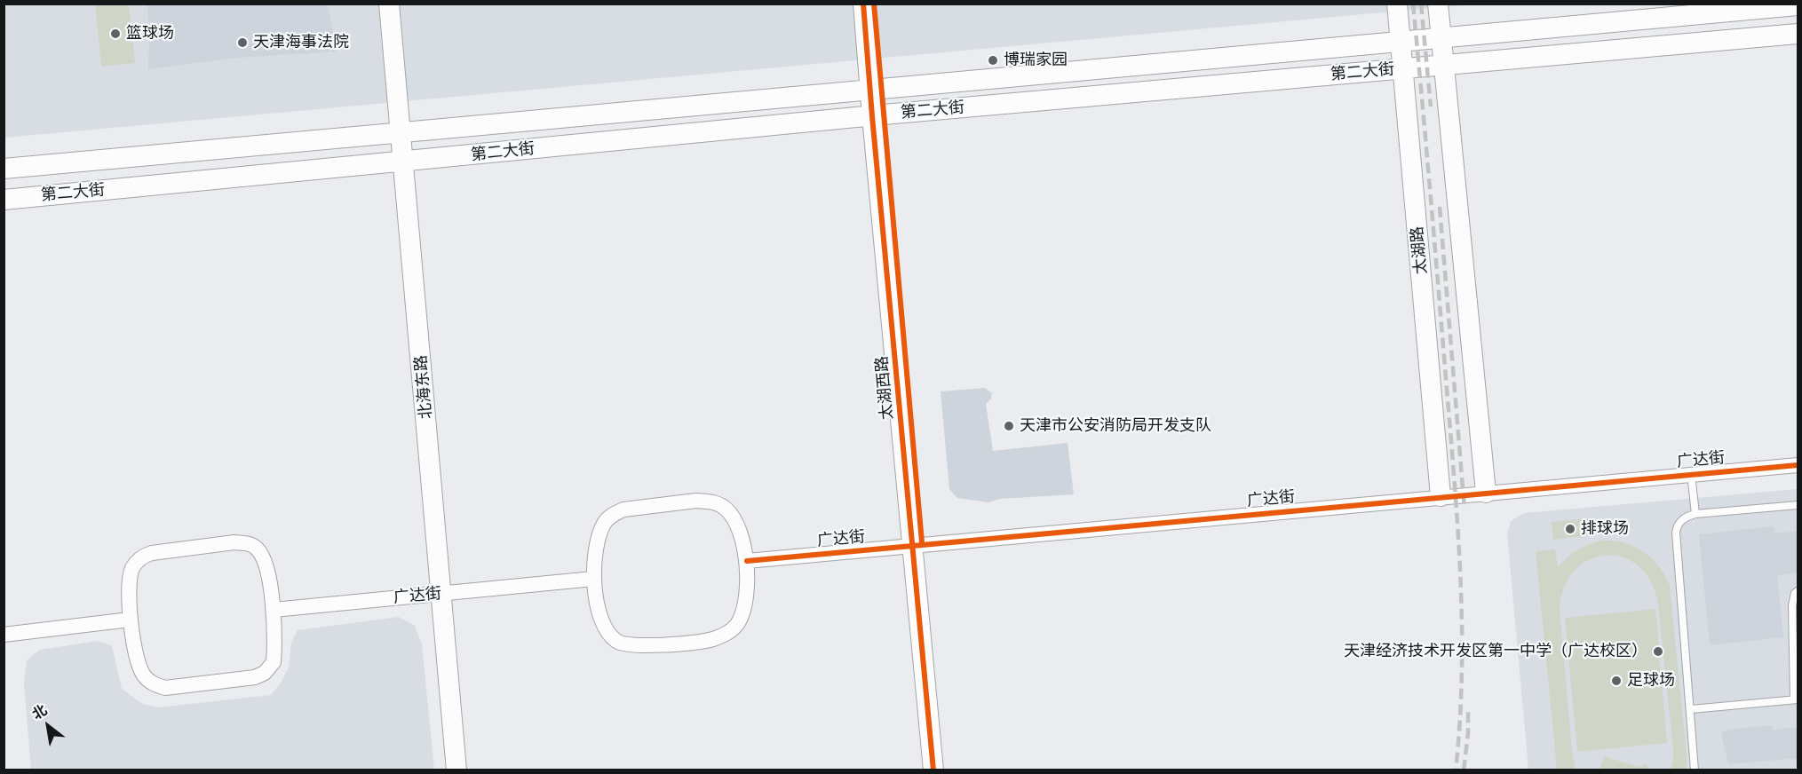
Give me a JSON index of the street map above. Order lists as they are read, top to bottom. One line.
{"streets":{"main road":["第二大街","太湖路","北海东路","太湖西路"],"street":["广达街"]},"crossings":[["第二大街","太湖路"],["第二大街","北海东路"],["第二大街","太湖西路"],["太湖路","广达街"],["北海东路","广达街"],["太湖西路","广达街"]],"places":["篮球场","天津海事法院","博瑞家园","天津市公安消防局开发支队","排球场","天津经济技术开发区第一中学（广达校区）","足球场"],"north":"top left"}
